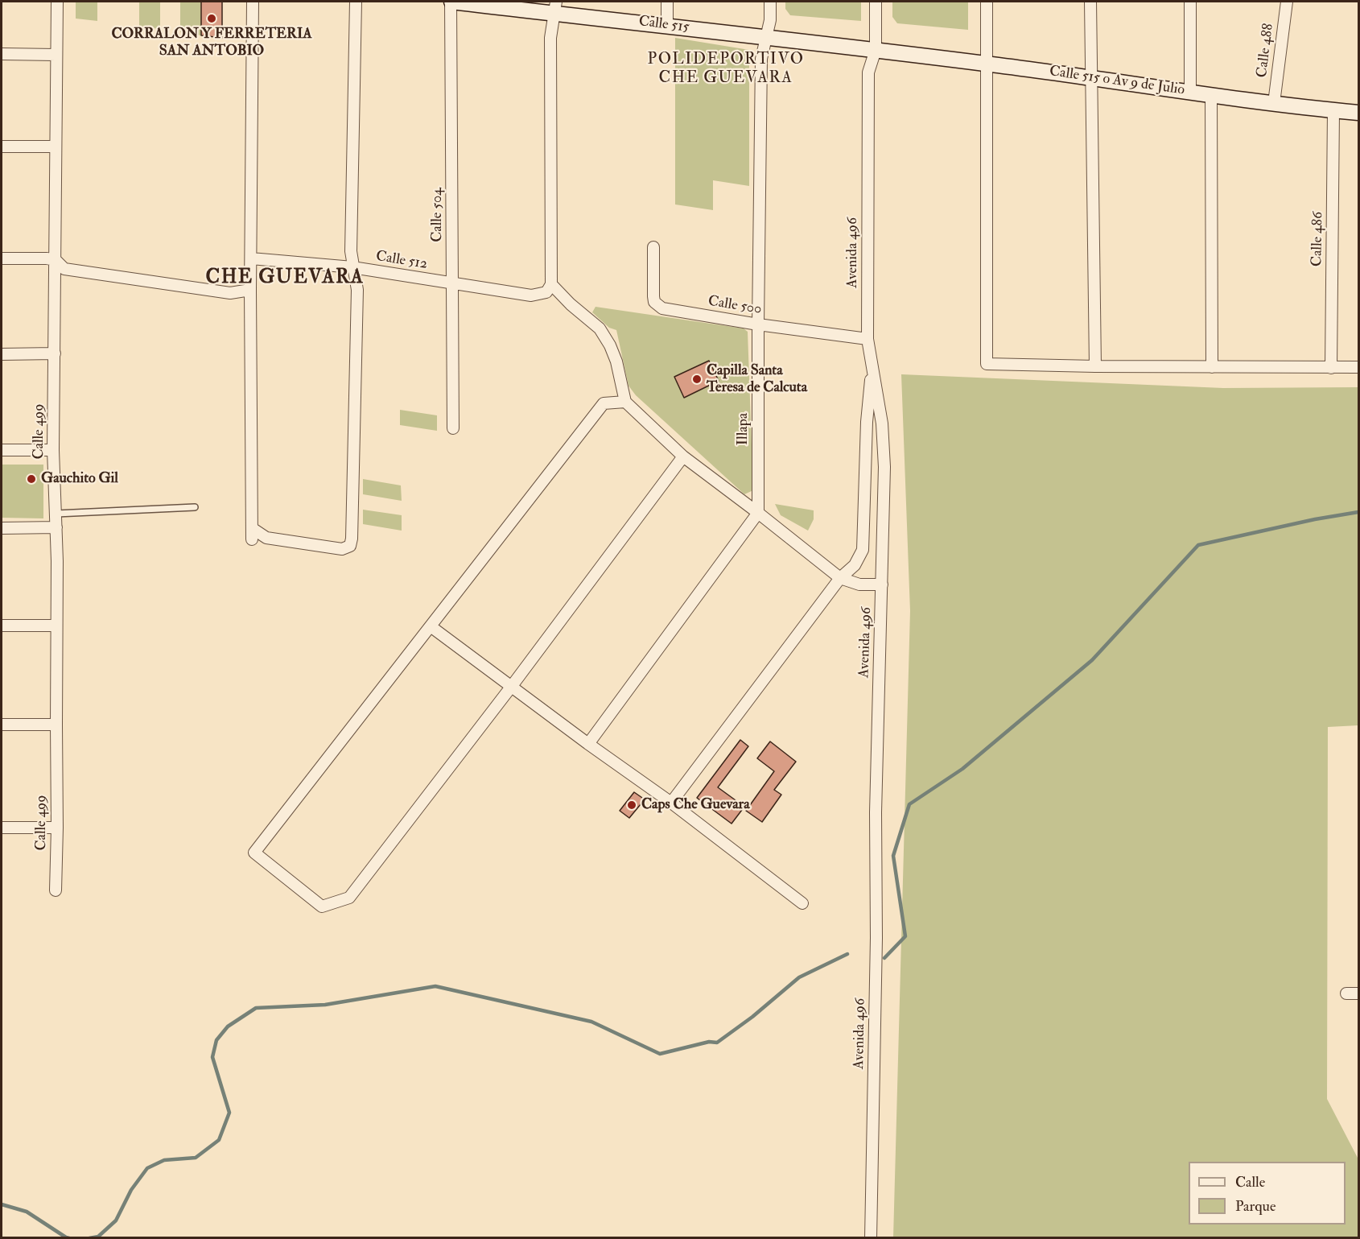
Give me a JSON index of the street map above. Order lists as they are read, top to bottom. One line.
{"streets":{"street":["Calle 515","Calle 488","Calle 515 o Av 9 de Julio","Calle 504","Calle 486","Avenida 496","Calle 512","Calle 500","Illapa","Calle 499"]},"crossings":[["Calle 515","Calle 515 o Av 9 de Julio"],["Calle 515","Calle 504"],["Calle 515","Avenida 496"],["Calle 515","Illapa"],["Calle 488","Calle 515 o Av 9 de Julio"],["Calle 515 o Av 9 de Julio","Calle 486"],["Calle 515 o Av 9 de Julio","Avenida 496"],["Calle 504","Calle 512"],["Avenida 496","Calle 500"],["Calle 500","Illapa"]],"districts":["POLIDEPORTIVO CHE GUEVARA","CHE GUEVARA"],"places":["CORRALON Y FERRETERIA SAN ANTOBIO","Capilla Santa Teresa de Calcuta","Gauchito Gil","Caps Che Guevara"],"legend":["Calle","Parque"]}
